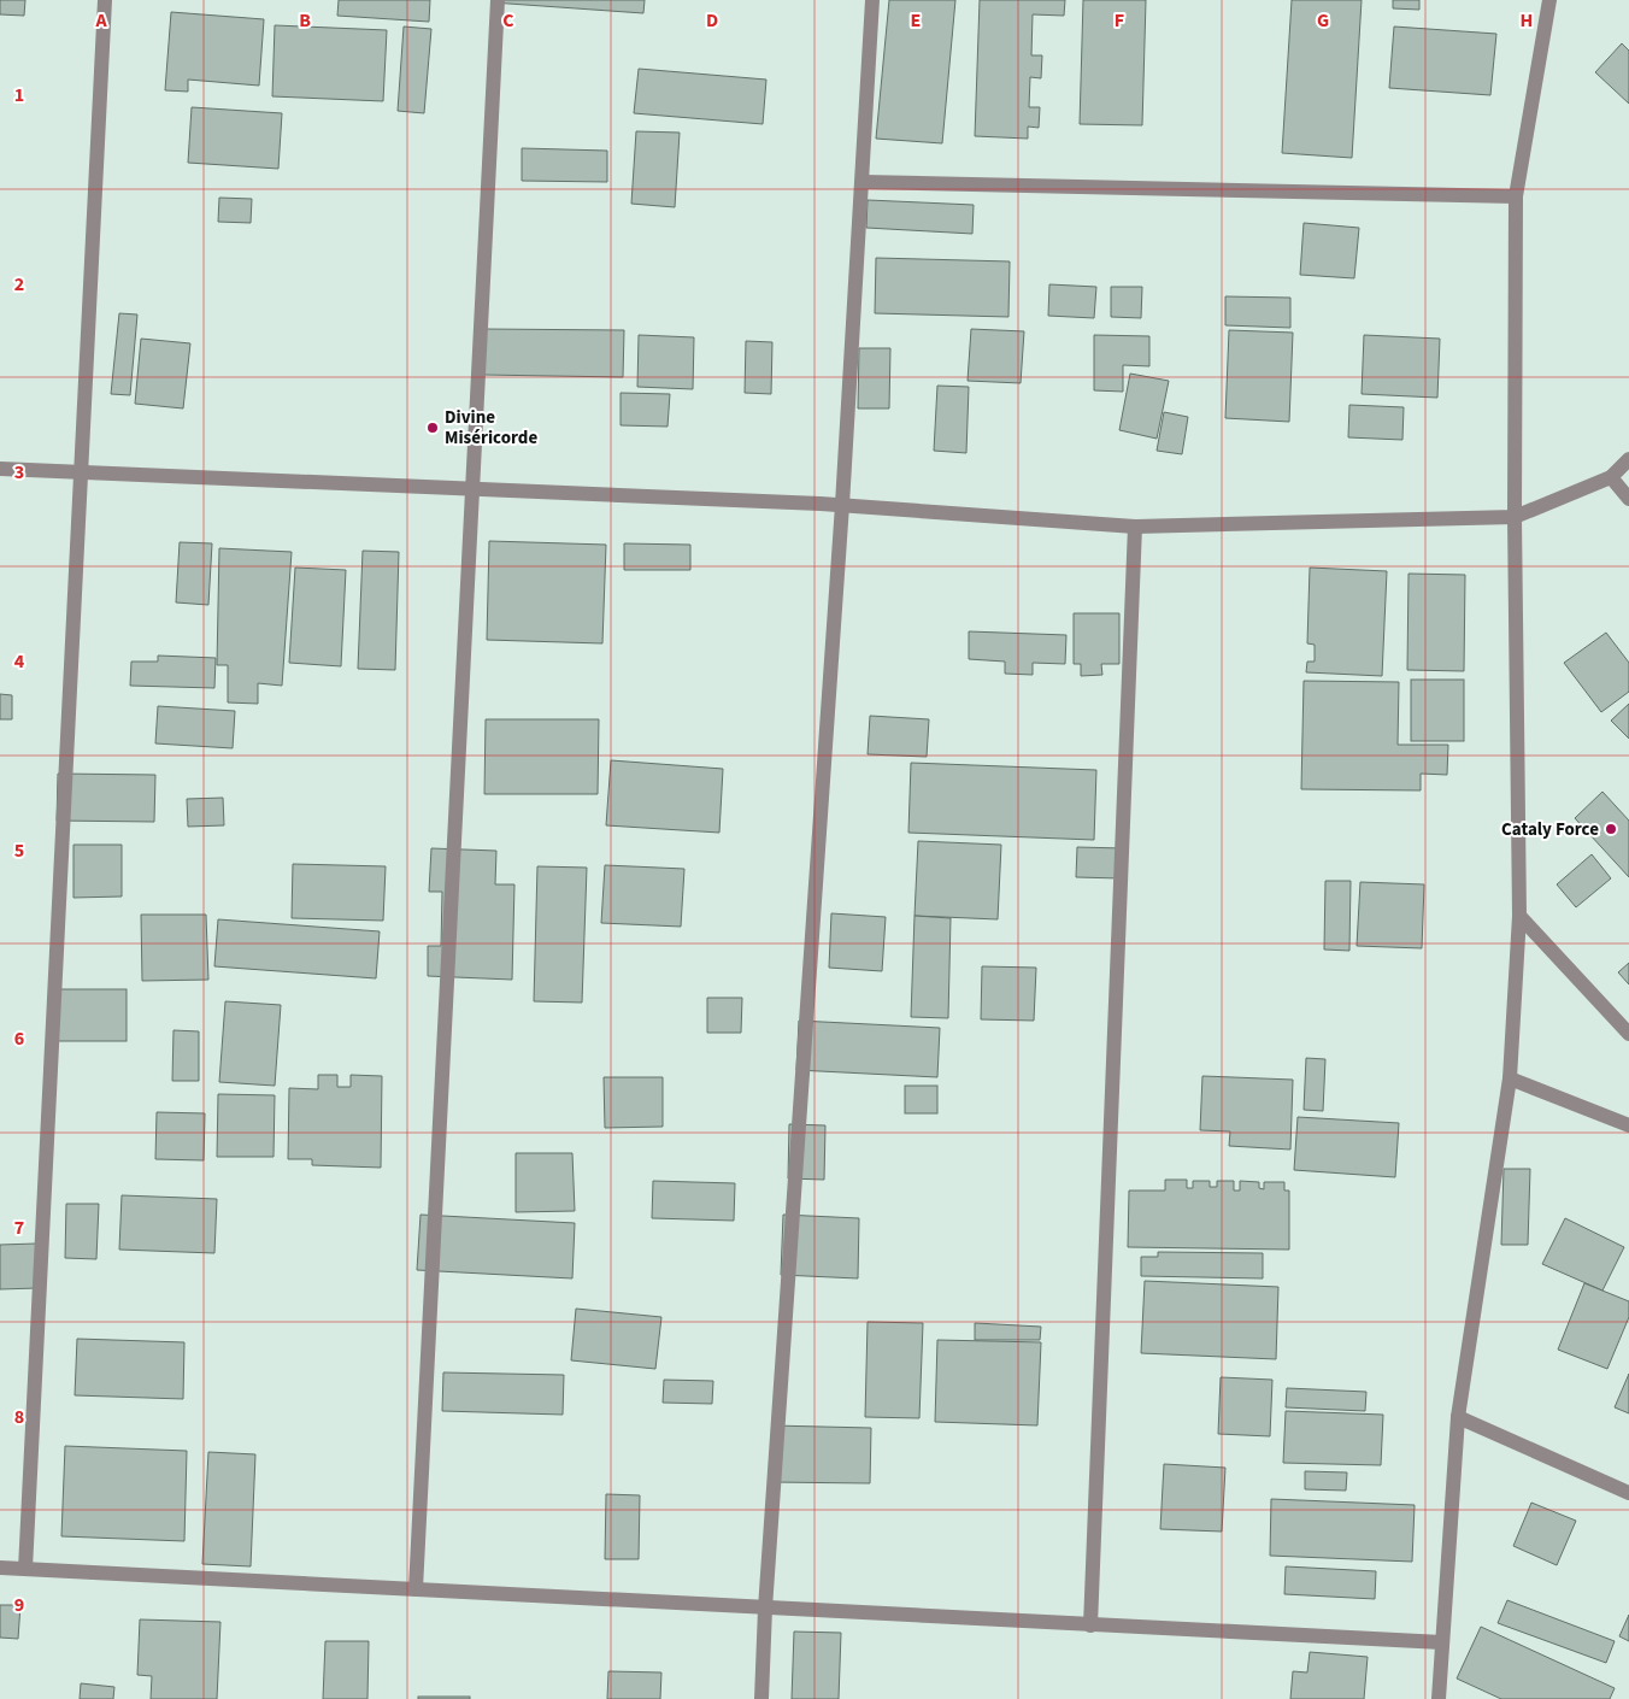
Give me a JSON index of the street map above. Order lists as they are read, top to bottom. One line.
{"places":["Divine Miséricorde","Cataly Force"],"grid":{"columns":["A","B","C","D","E","F","G","H"],"rows":["1","2","3","4","5","6","7","8","9"]}}
